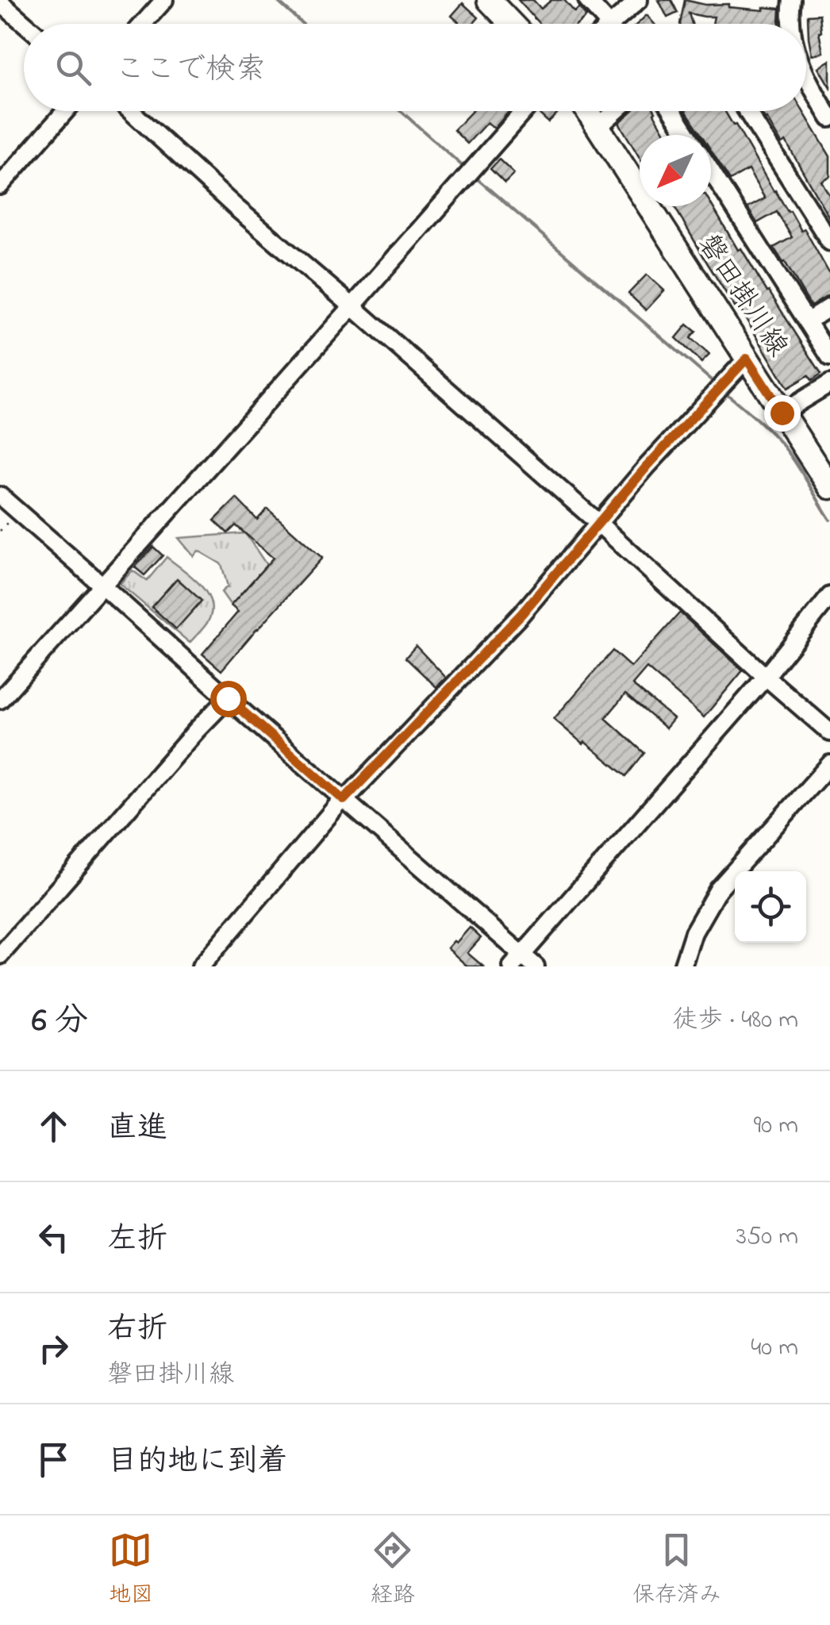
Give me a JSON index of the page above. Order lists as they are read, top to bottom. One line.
{"streets":{"main road":["磐田掛川線"]},"north":"bottom left","page":{"search":"ここで検索","heading":["6 分","徒歩 · 480 m"],"list":[["直進","90 m"],["左折","350 m"],["右折","磐田掛川線","40 m"],"目的地に到着"],"nav":["地図","経路","保存済み"]}}
